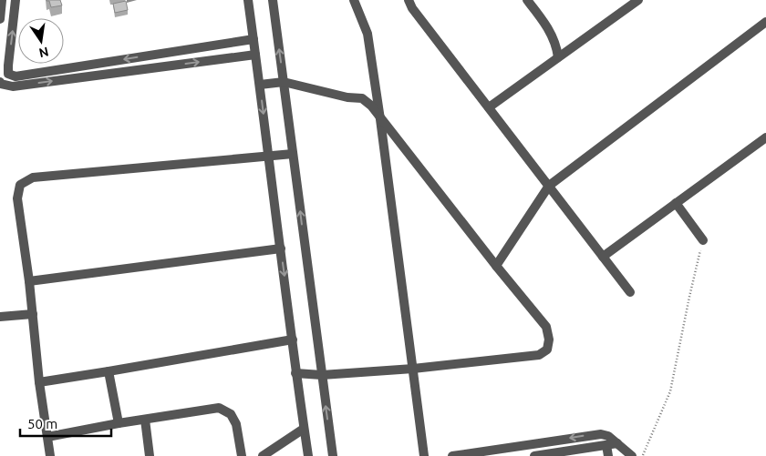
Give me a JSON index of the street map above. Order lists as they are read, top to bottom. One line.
{"scale_bar":"50 m","north":"bottom"}
